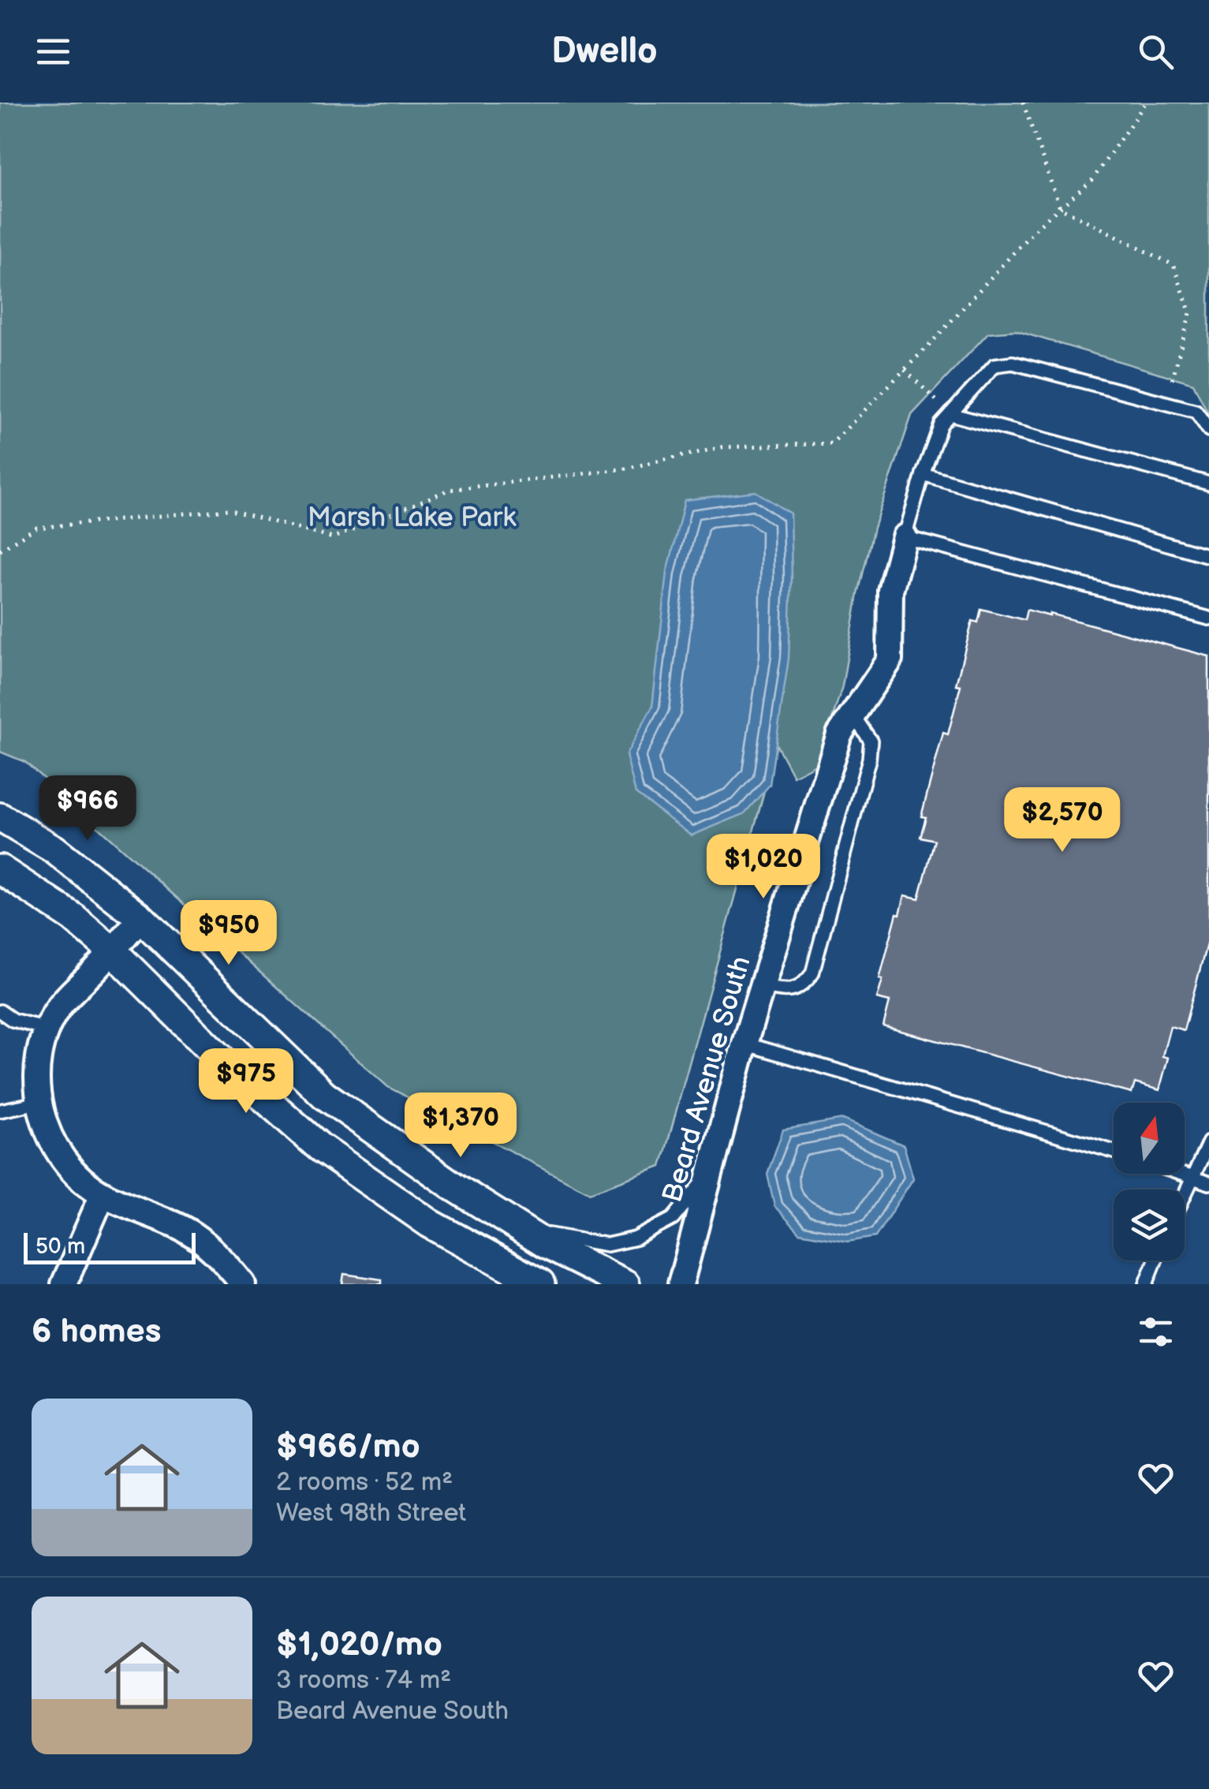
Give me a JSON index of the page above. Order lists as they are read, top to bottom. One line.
{"streets":{"street":["Beard Avenue South"]},"parks":["Marsh Lake Park"],"scale_bar":"50 m","north":"top","page":{"header":"Dwello","price":["$966","$2,570","$1,020","$950","$975","$1,370"],"scale":"50 m","heading":"6 homes","list":[{"name":"$966/mo","note":"2 rooms · 52 m² · West 98th Street"},{"name":"$1,020/mo","note":"3 rooms · 74 m² · Beard Avenue South"}]}}
